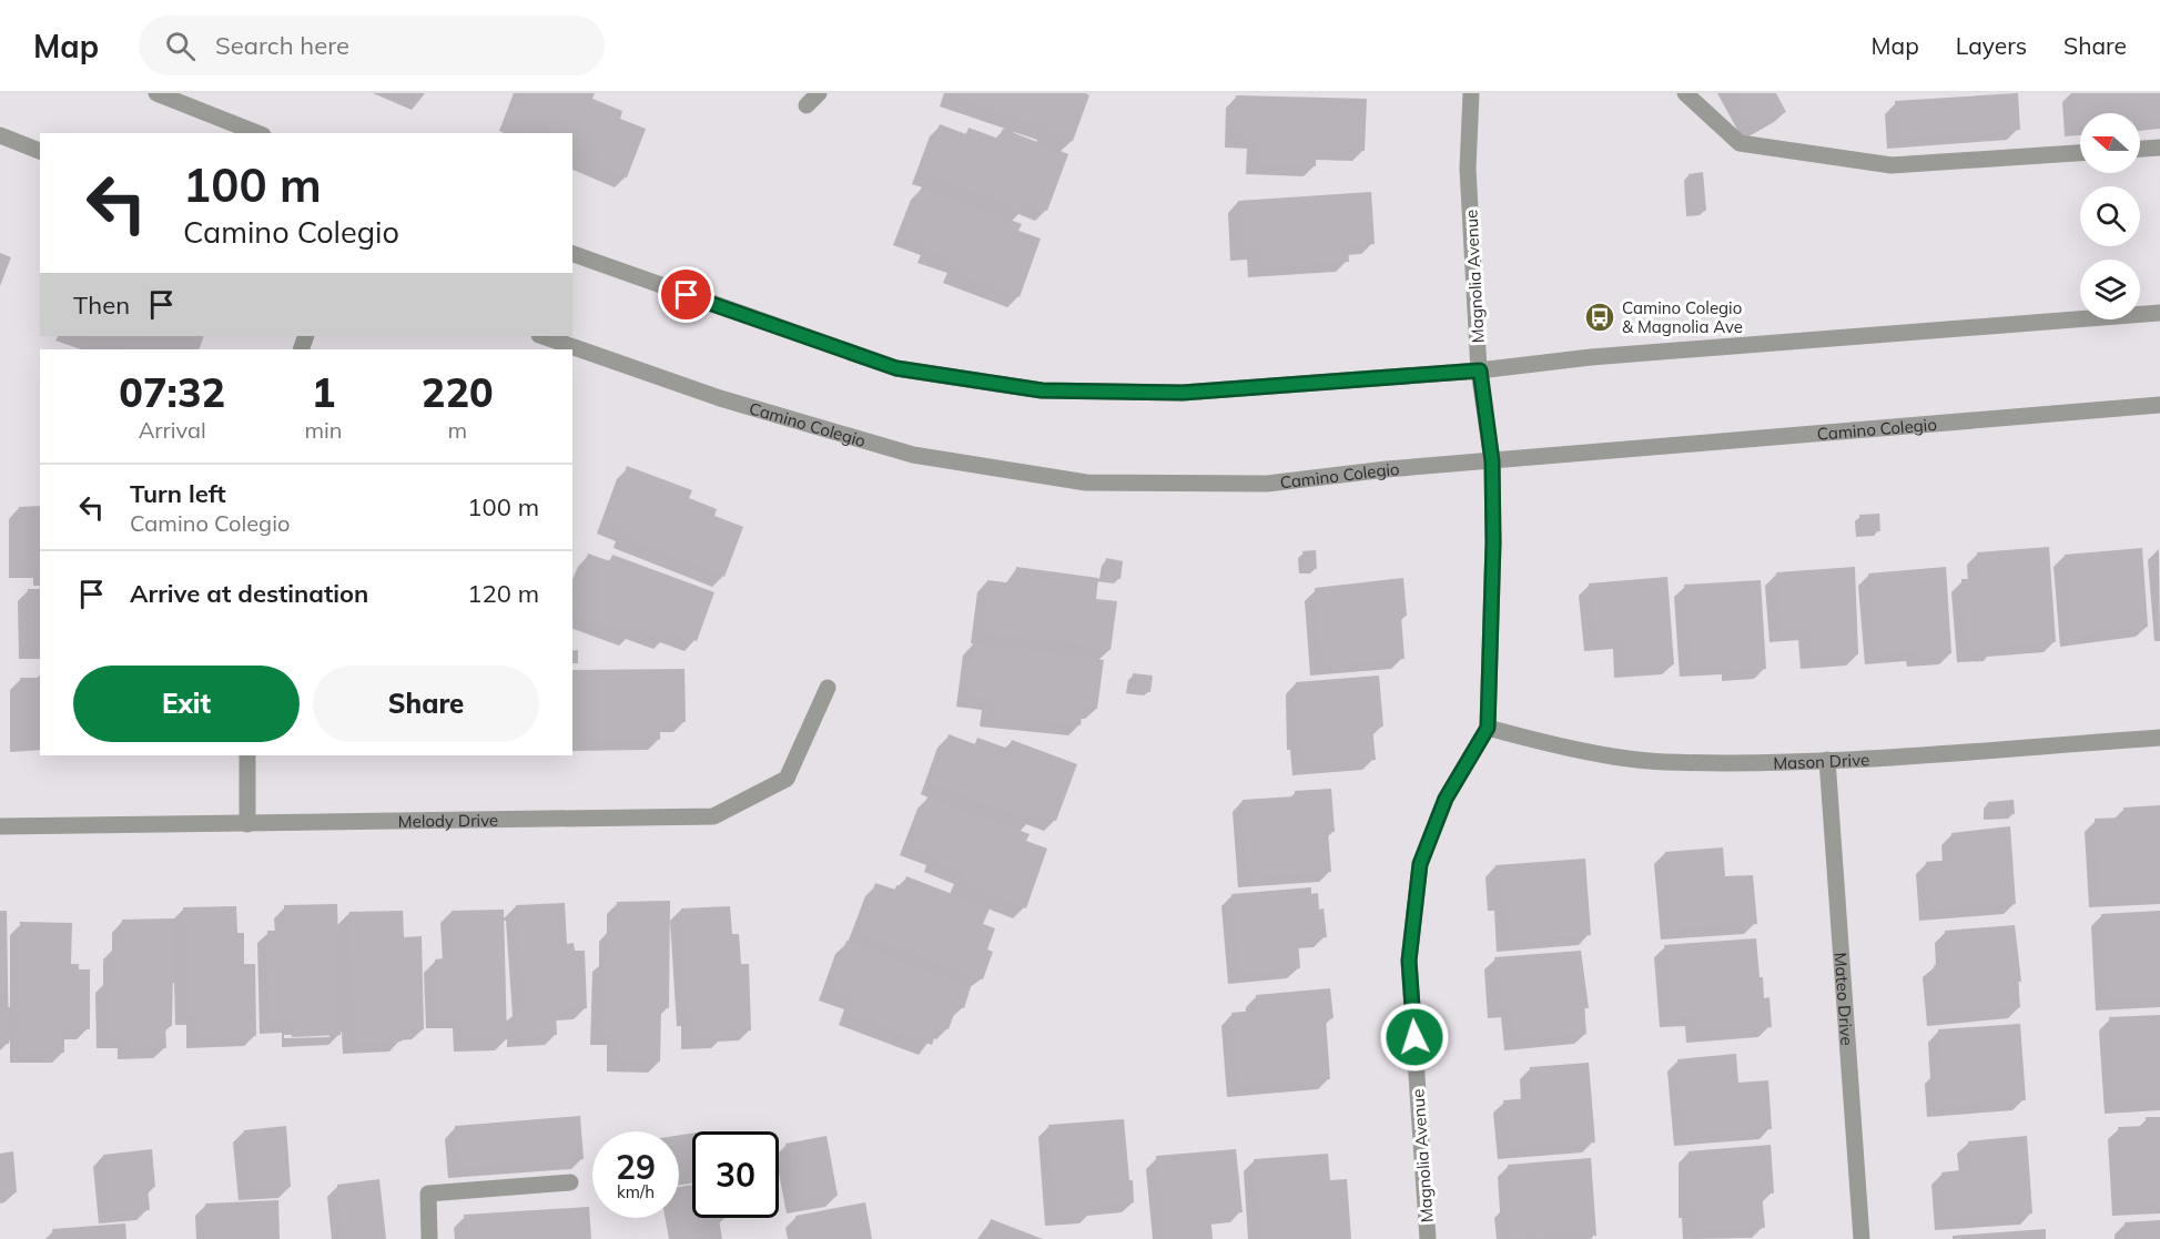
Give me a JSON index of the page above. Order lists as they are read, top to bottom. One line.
{"streets":{"street":["Magnolia Avenue","Camino Colegio","Mason Drive","Melody Drive","Mateo Drive"]},"crossings":[["Magnolia Avenue","Camino Colegio"],["Magnolia Avenue","Mason Drive"],["Mason Drive","Mateo Drive"]],"places":{"bus stop":["Camino Colegio & Magnolia Ave"]},"north":"left","page":{"header":"Map","search":"Search here","nav":["Map","Layers","Share"],"turn":["100 m","Camino Colegio"],"then":"Then","eta":["07:32","Arrival","1","min","220","m"],"list":[{"name":"Turn left","note":"Camino Colegio","value":"100 m"},{"name":"Arrive at destination","value":"120 m"}],"buttons":["Exit","Share"],"speed":"29 km/h","limit":"30"}}
